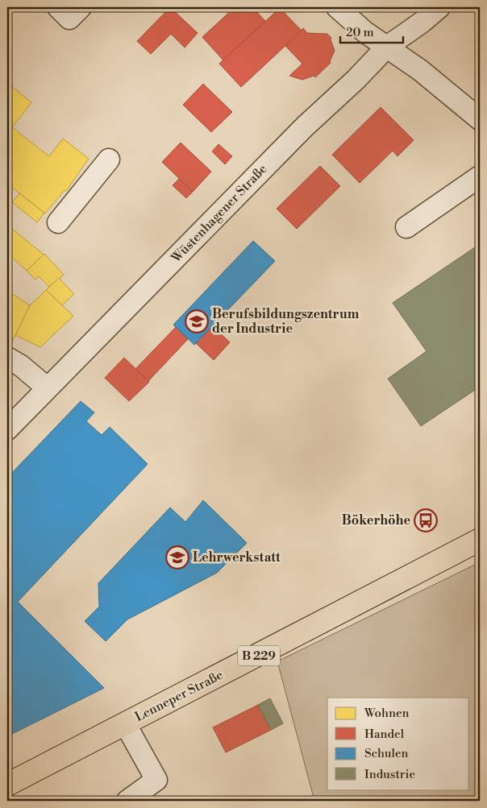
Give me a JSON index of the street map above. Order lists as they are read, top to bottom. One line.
{"streets":{"main road":["B 229","Lenneper Straße"],"street":["Wüstenhagener Straße"]},"places":{"school or university":["Berufsbildungszentrum der Industrie","Lehrwerkstatt"],"bus stop":["Bökerhöhe"]},"legend":["Wohnen","Handel","Schulen","Industrie"],"scale_bar":"20 m"}
